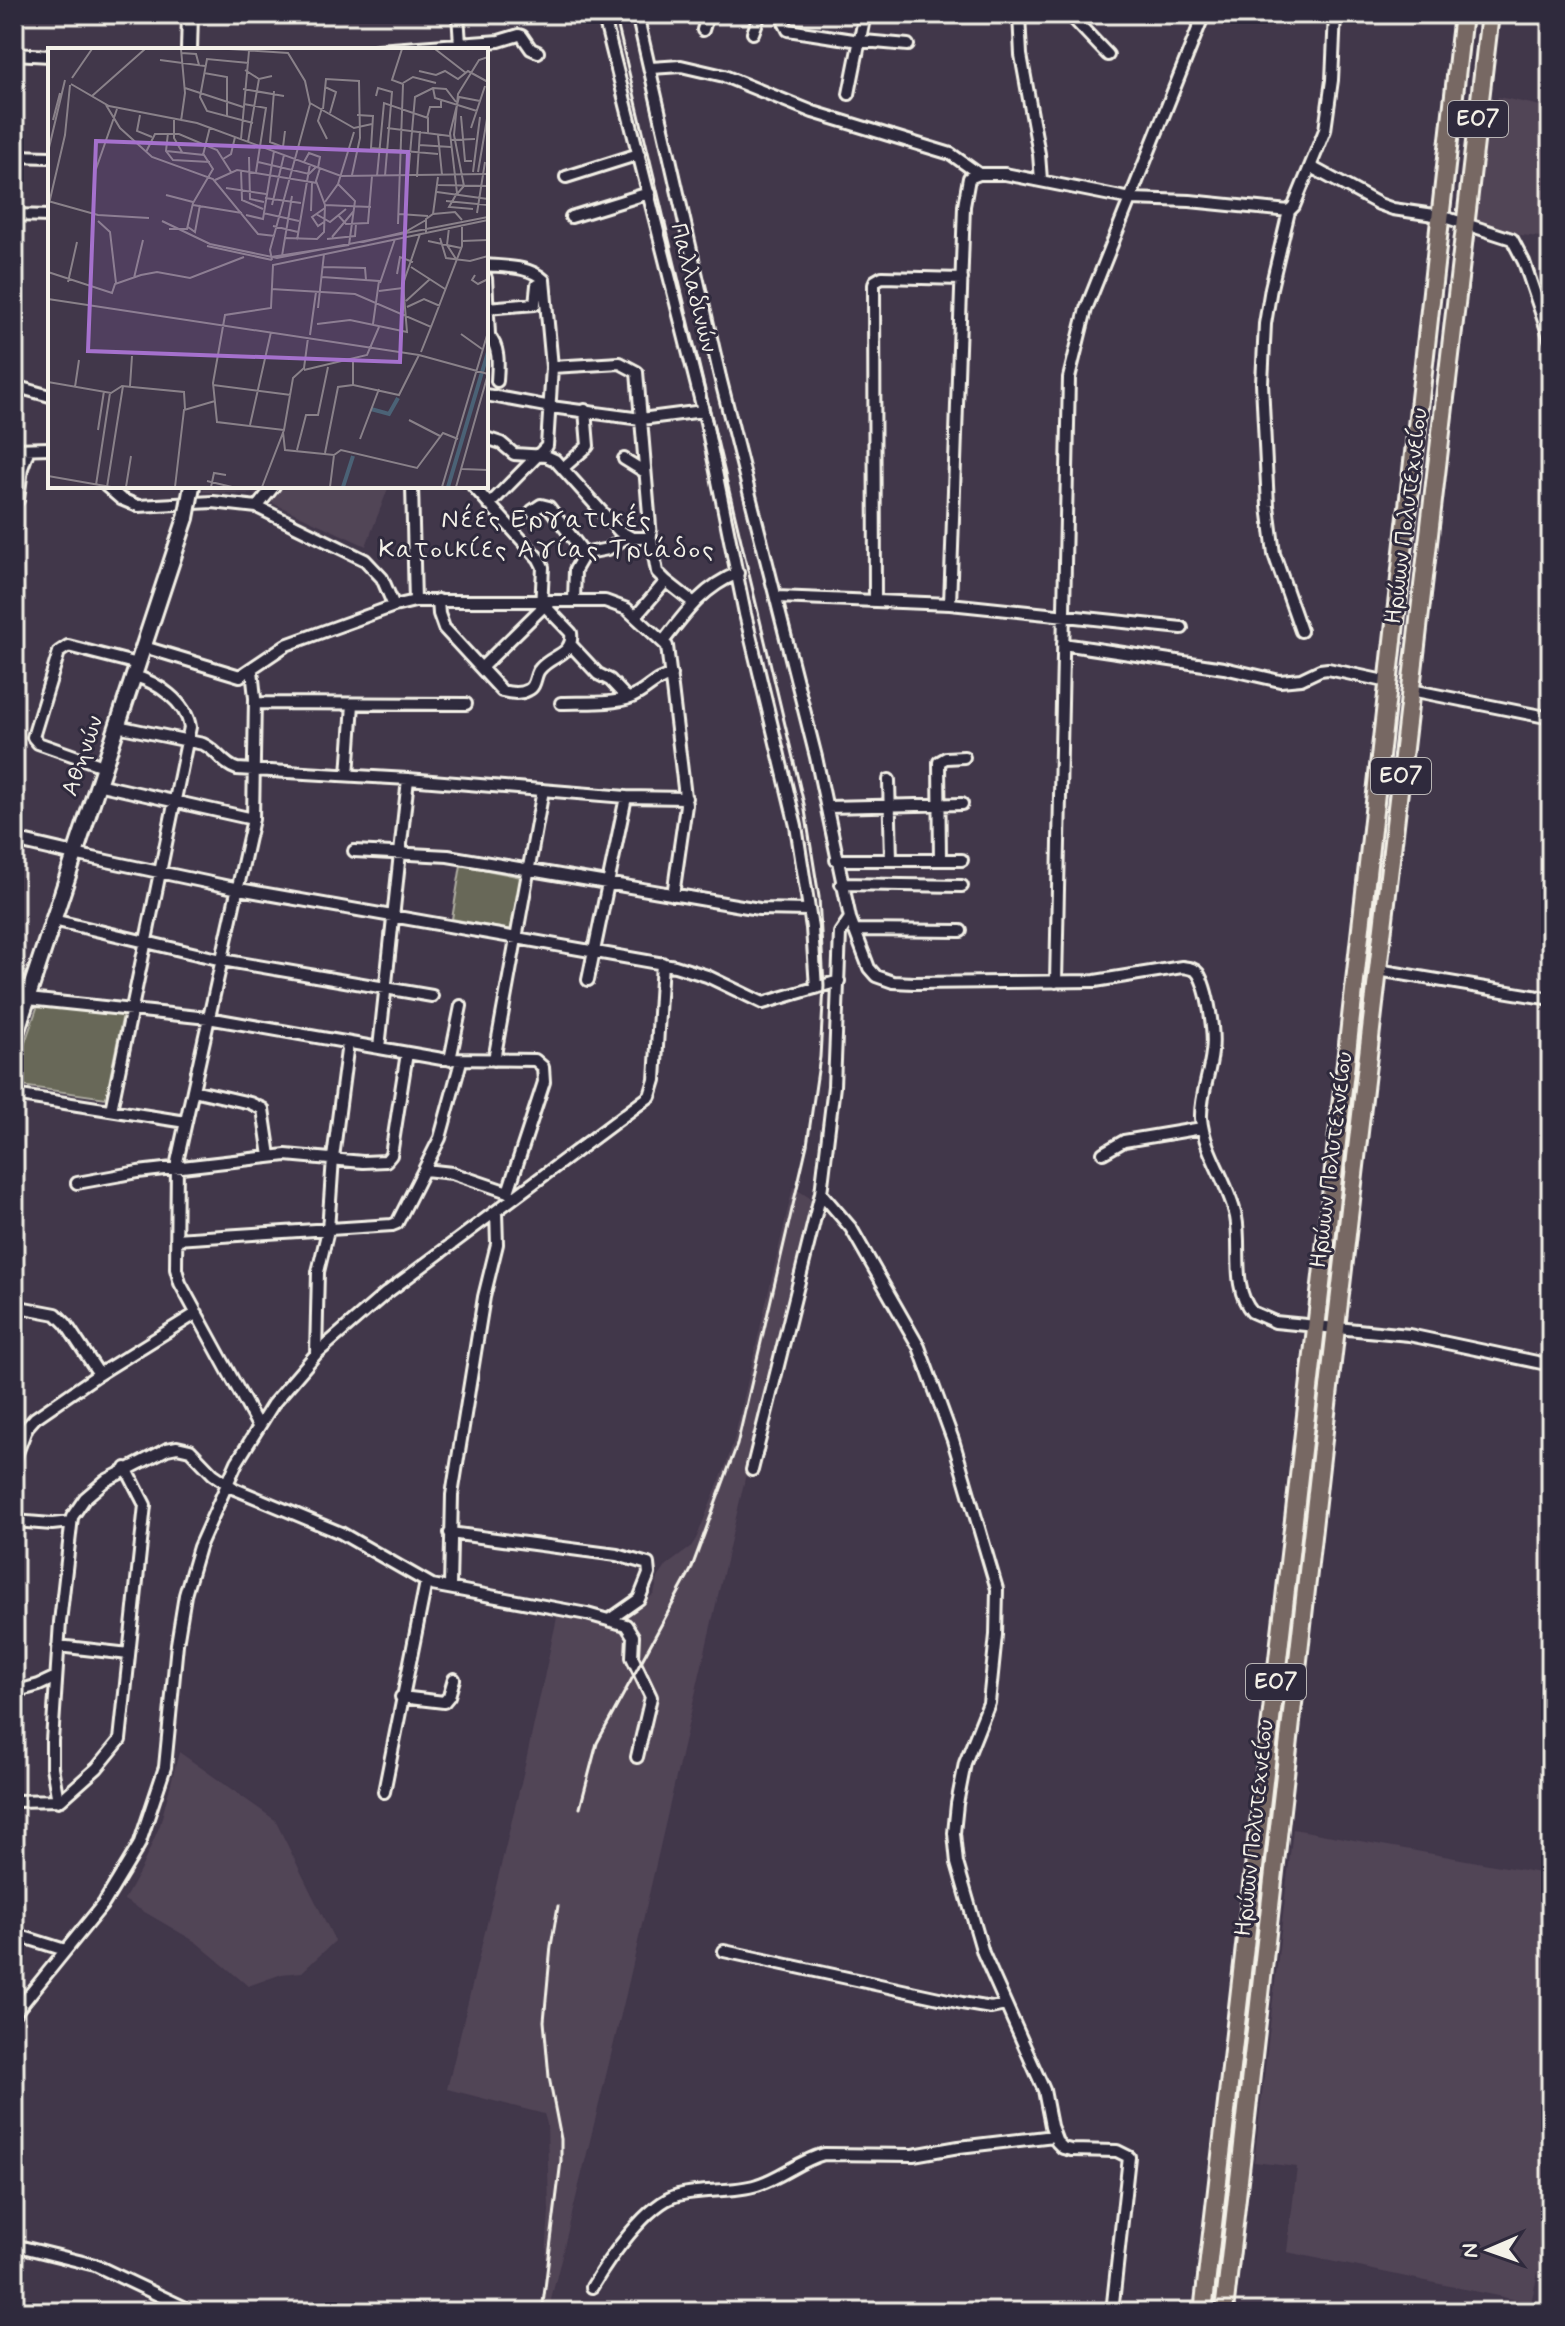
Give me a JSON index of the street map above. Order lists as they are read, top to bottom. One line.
{"streets":{"main road":["ΕΟ7","Ηρώων Πολυτεχνείου","Αθηνών"],"street":["Παλλαδινών"]},"districts":["Νέες Εργατικές Κατοικίες Αγίας Τριάδος"],"north":"left"}
